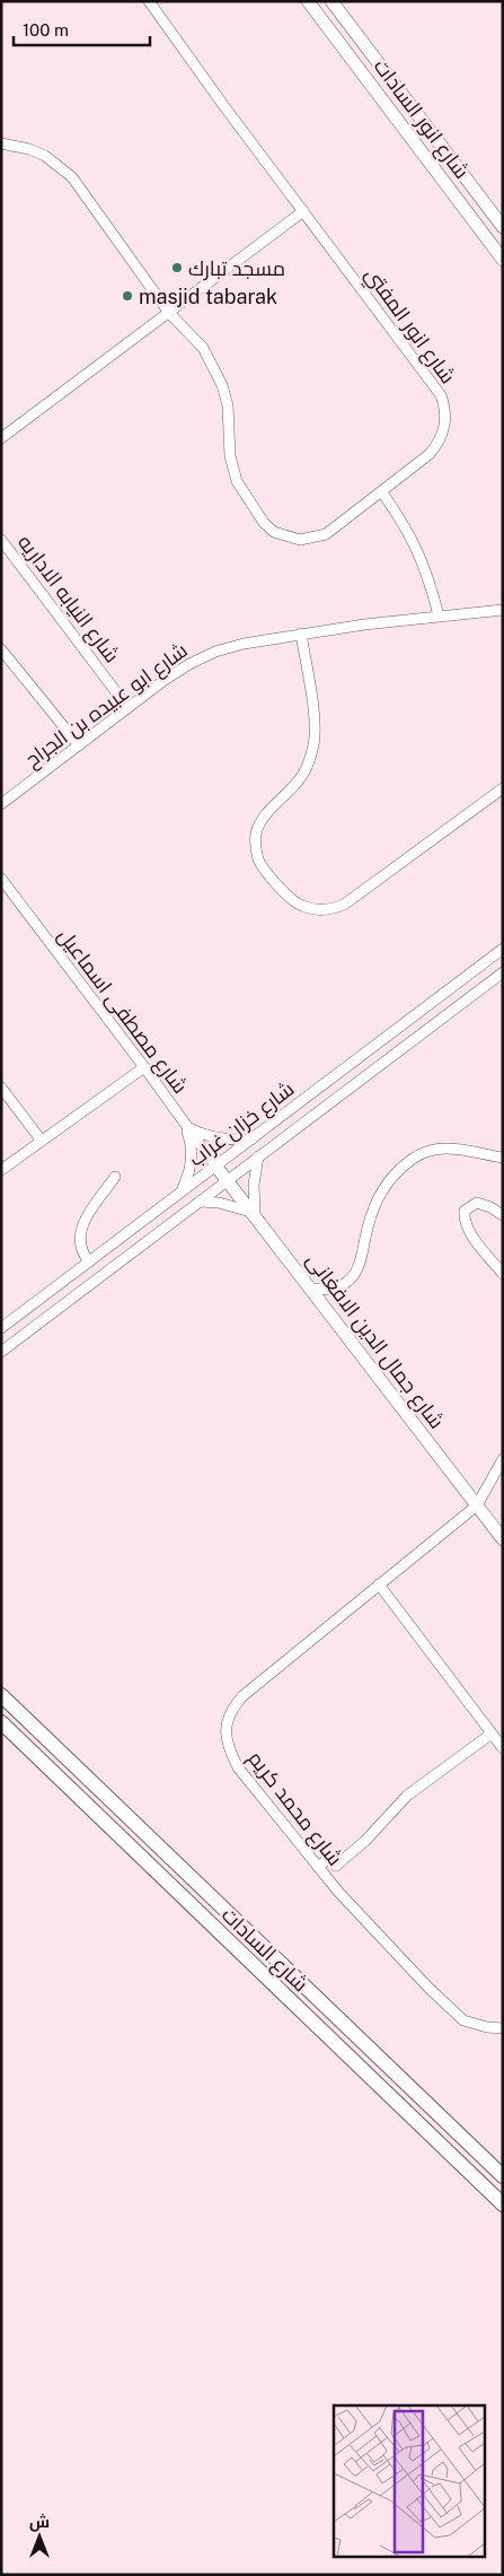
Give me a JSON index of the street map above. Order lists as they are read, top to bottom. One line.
{"streets":{"main road":["شارع السادات"],"street":["شارع انور السادات","شارع انور المفتي","شارع النيابه الاداريه","شارع ابو عبيده بن الجراح","شارع مصطفى اسماعيل","شارع خزان غراب","شارع جمال الدين الافغانى","شارع محمد كريم"]},"crossings":[["شارع النيابه الاداريه","شارع ابو عبيده بن الجراح"],["شارع مصطفى اسماعيل","شارع خزان غراب"],["شارع مصطفى اسماعيل","شارع جمال الدين الافغانى"],["شارع خزان غراب","شارع جمال الدين الافغانى"],["شارع جمال الدين الافغانى","شارع محمد كريم"]],"places":["مسجد تبارك","masjid tabarak"],"scale_bar":"100 m","north":"top"}
